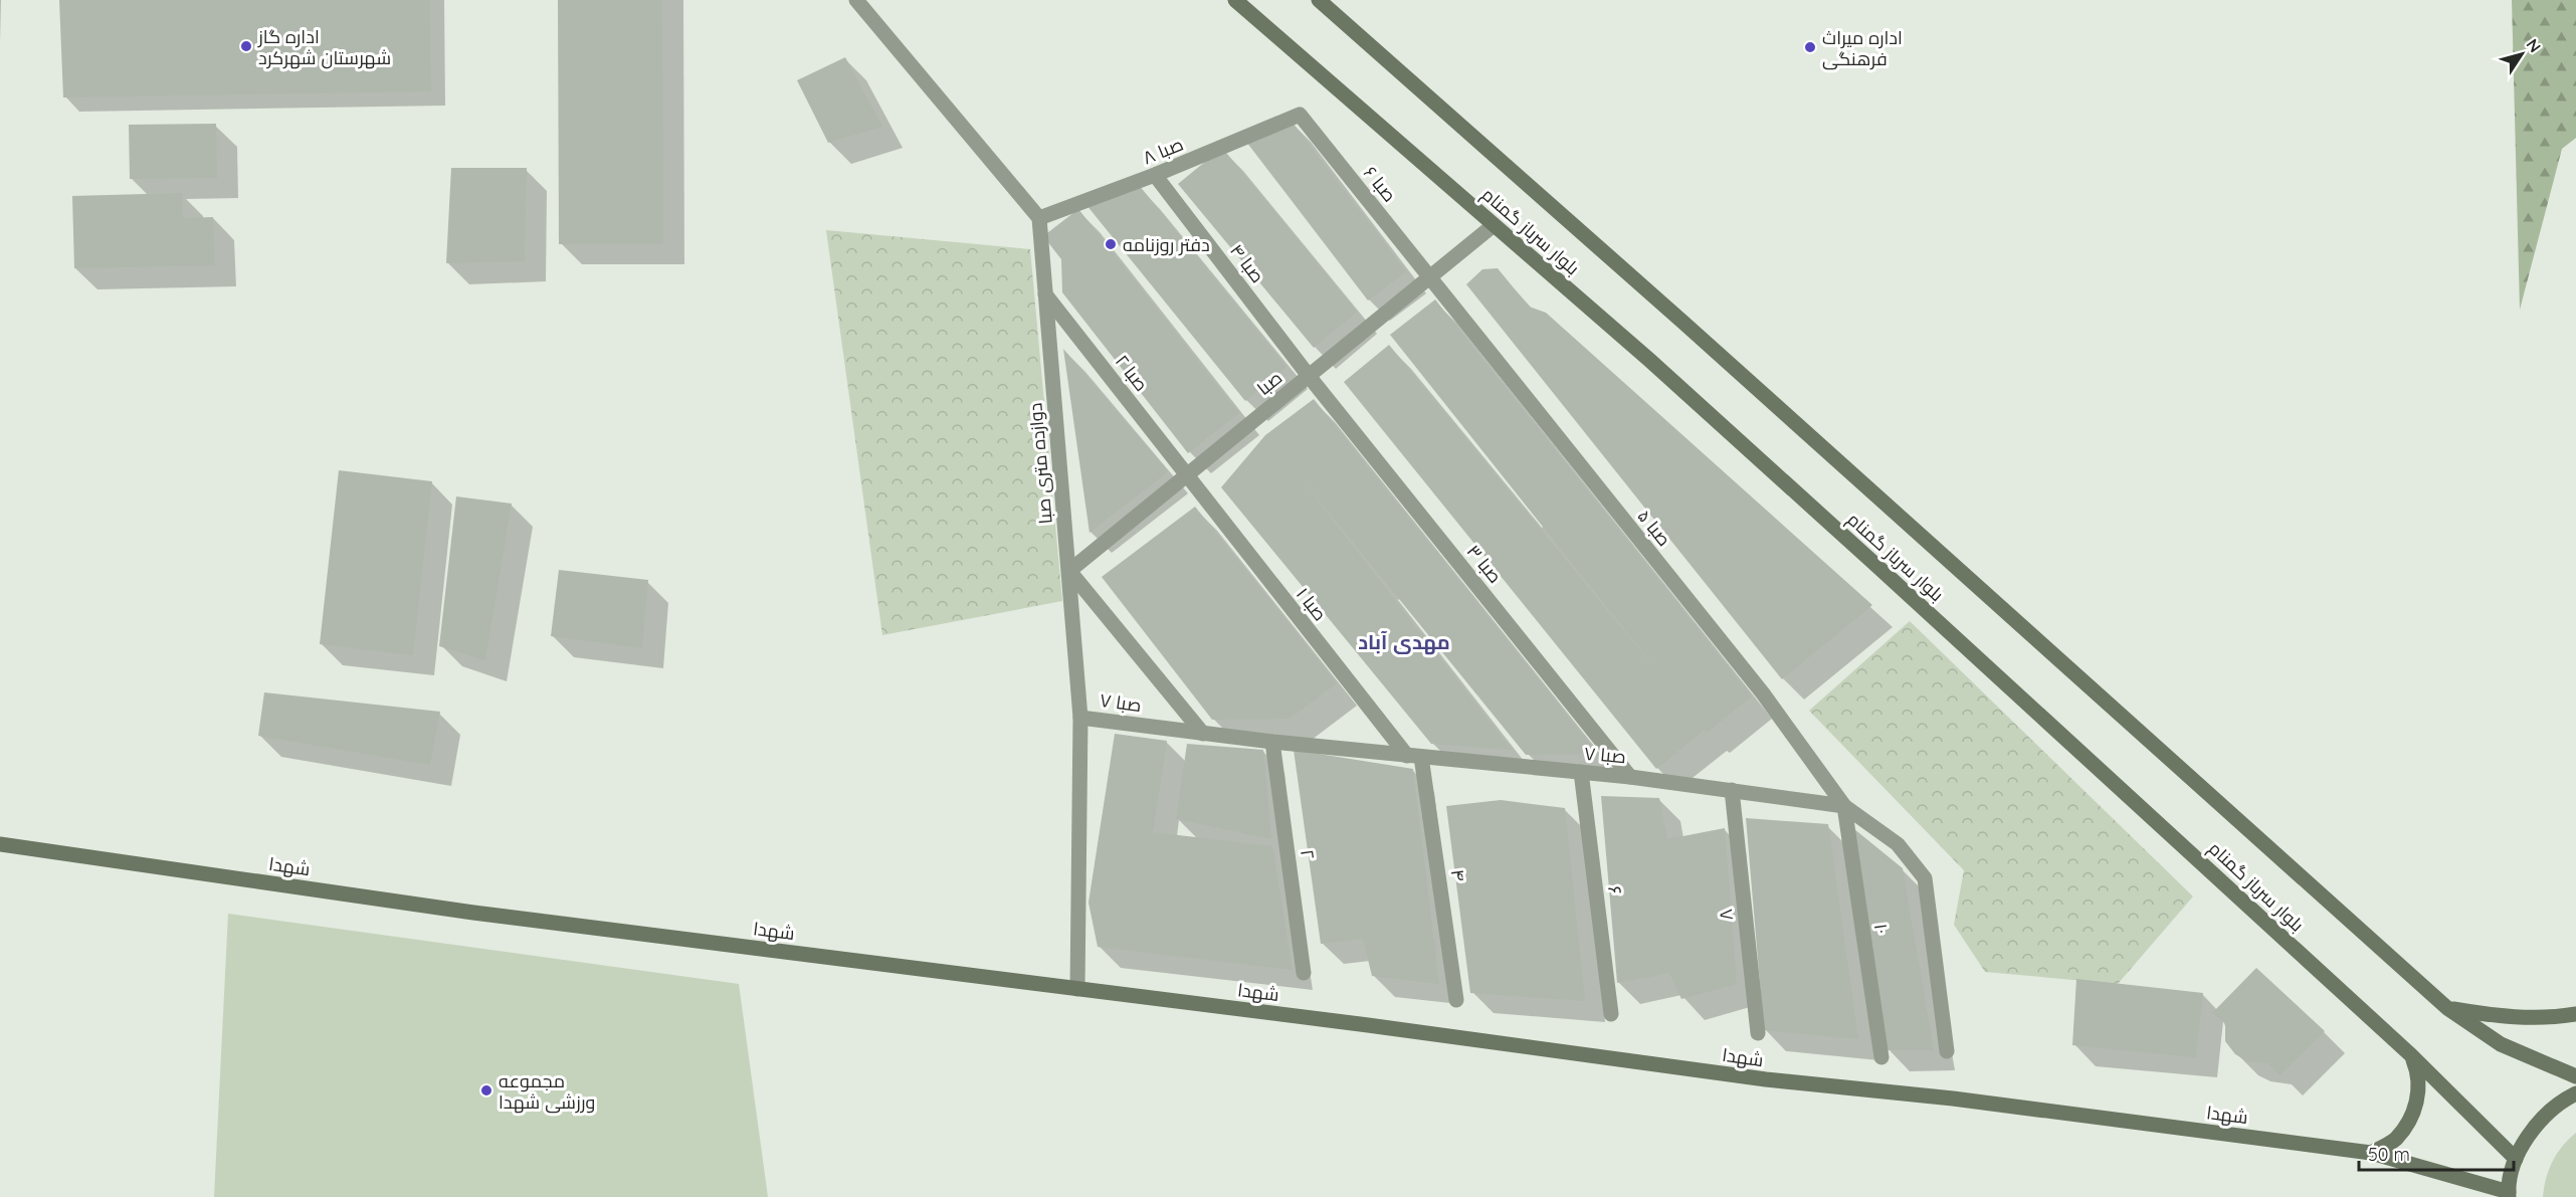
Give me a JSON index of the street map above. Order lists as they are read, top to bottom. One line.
{"streets":{"main road":["بلوار سرباز گمنام","شهدا"],"street":["صبا ۸","صبا ۶","صبا ۴","صبا ۲","صبا","دوازده متری صبا","صبا ۵","صبا ۳","صبا ۱","صبا ۷","۲","۴","۶","۸","۱۰"]},"crossings":[["صبا ۸","صبا ۶"],["صبا ۸","صبا ۴"],["صبا ۸","دوازده متری صبا"],["صبا ۶","صبا"],["صبا ۶","صبا ۵"],["بلوار سرباز گمنام","صبا"],["صبا ۴","صبا"],["صبا ۴","صبا ۳"],["صبا ۲","صبا"],["صبا ۲","دوازده متری صبا"],["صبا ۲","صبا ۱"],["صبا","دوازده متری صبا"],["صبا","صبا ۵"],["صبا","صبا ۳"],["صبا","صبا ۱"],["دوازده متری صبا","صبا ۷"],["دوازده متری صبا","شهدا"],["صبا ۵","صبا ۷"],["صبا ۵","۱۰"],["صبا ۳","صبا ۷"],["صبا ۱","صبا ۷"],["صبا ۱","۴"],["صبا ۷","۲"],["صبا ۷","۴"],["صبا ۷","۶"],["صبا ۷","۸"],["صبا ۷","۱۰"]],"districts":["مهدی آباد"],"places":["اداره گاز شهرستان شهرکرد","اداره میراث فرهنگی","دفتر روزنامه","مجموعه ورزشی شهدا"],"scale_bar":"50 m","north":"top right"}
